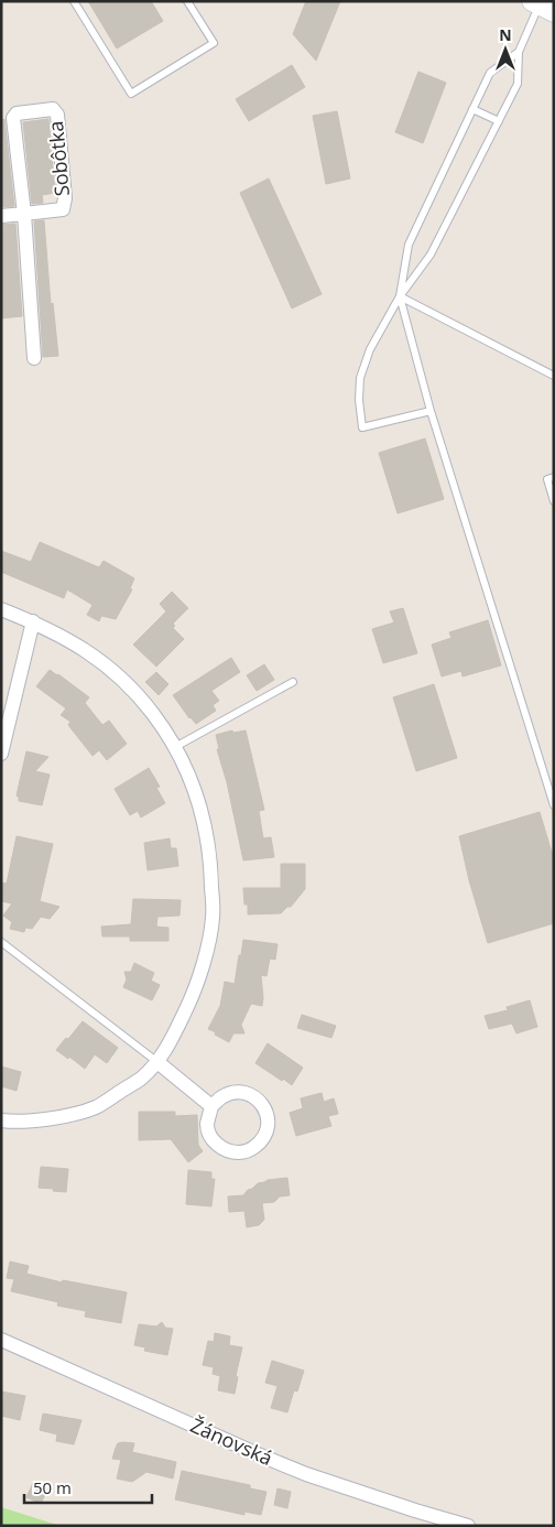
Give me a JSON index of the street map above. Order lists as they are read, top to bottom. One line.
{"streets":{"street":["Sobôtka","Žánovská"]},"scale_bar":"50 m","north":"top"}
